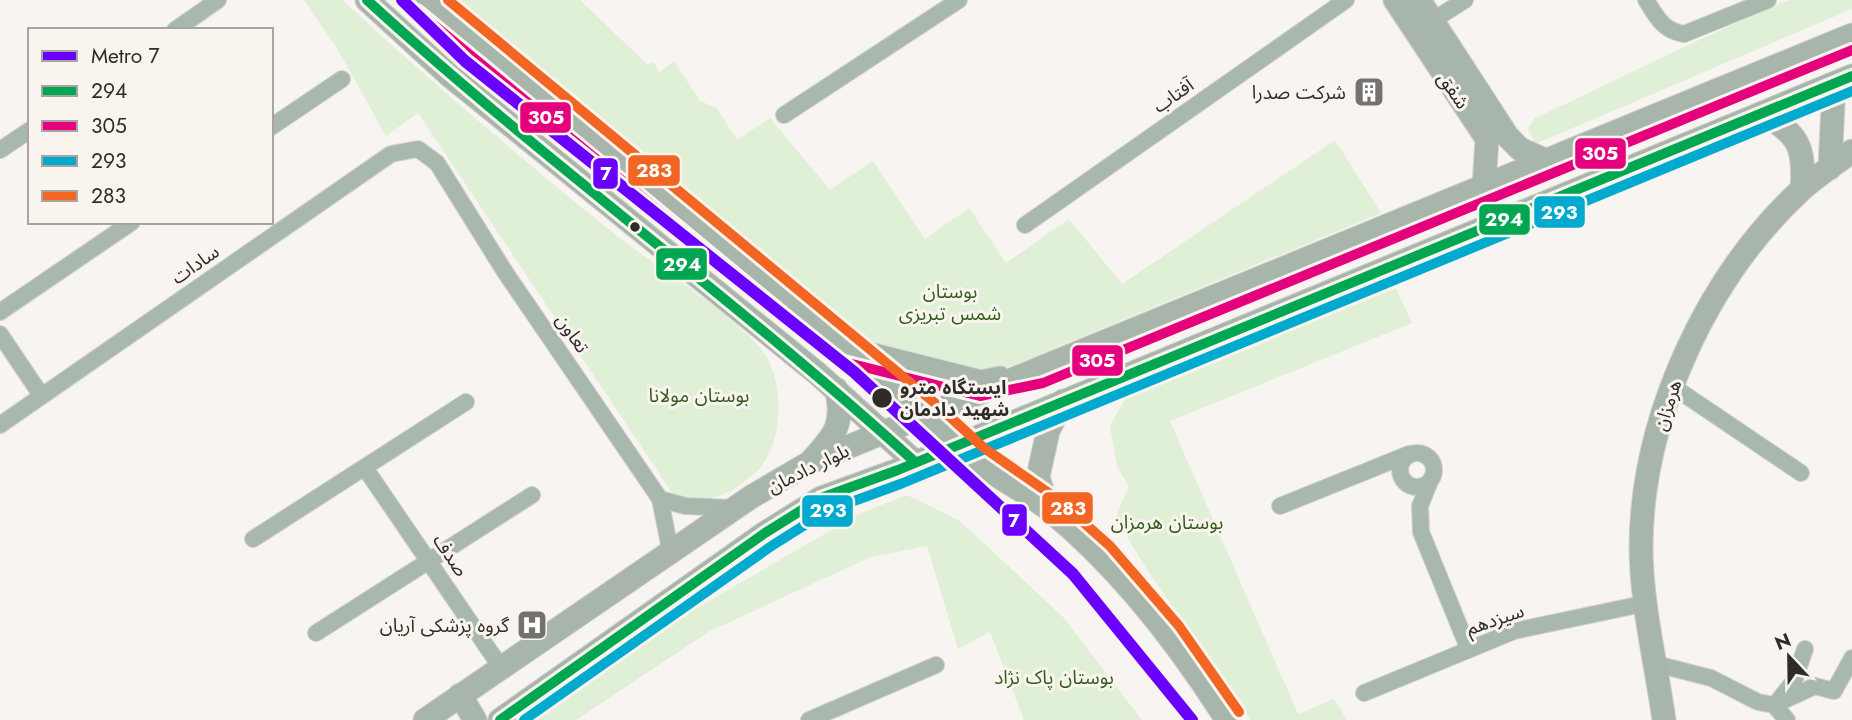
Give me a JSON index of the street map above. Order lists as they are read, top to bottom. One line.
{"streets":{"main road":["شفق","هرمزان","بلوار دادمان"],"street":["آفتاب","سادات","تعاون","صدف","سیزدهم"]},"crossings":[["شفق","بلوار دادمان"],["سادات","تعاون"],["تعاون","بلوار دادمان"],["هرمزان","سیزدهم"],["بلوار دادمان","صدف"]],"parks":["بوستان شمس تبریزی","بوستان مولانا","بوستان هرمزان","بوستان پاک نژاد"],"places":{"building":["شرکت صدرا"],"other":["ایستگاه مترو شهید دادمان"],"hospital":["گروه پزشکی آریان"]},"lines":["metro line 7","transit line 294","transit line 283","transit line 305","transit line 293"],"legend":["Metro 7","294","305","293","283"],"north":"top"}
